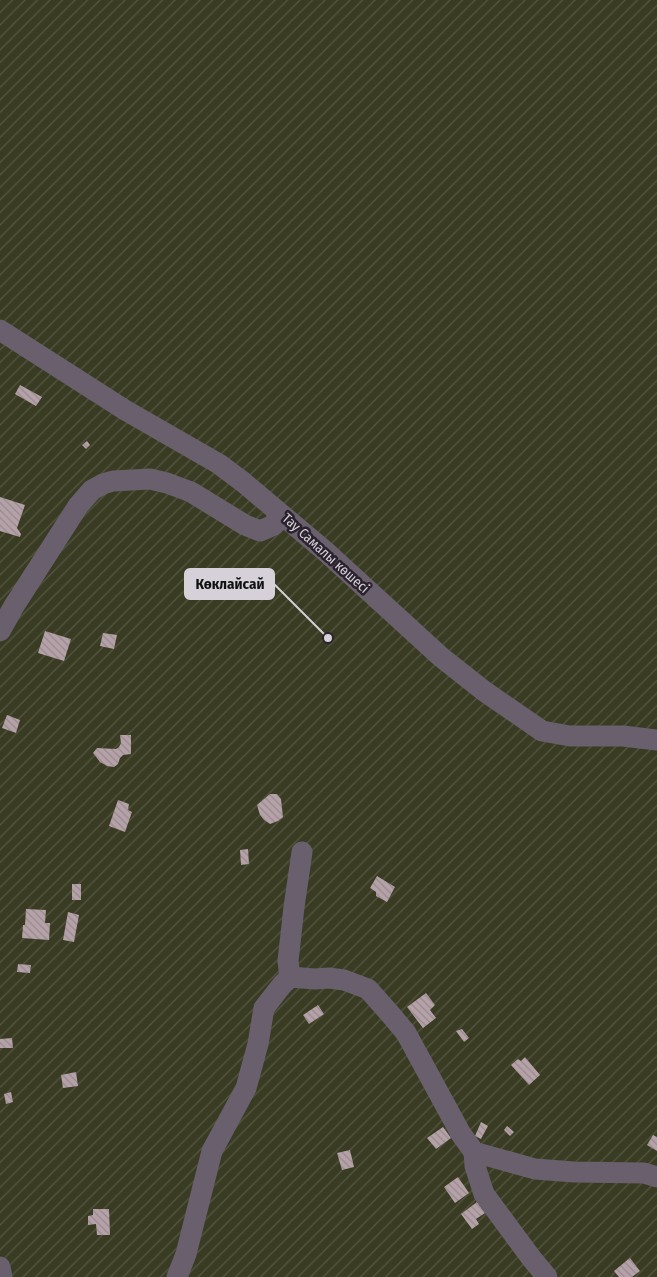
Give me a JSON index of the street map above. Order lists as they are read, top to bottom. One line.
{"streets":{"street":["Тау Самалы көшесі"]},"places":["Көклайсай"]}
